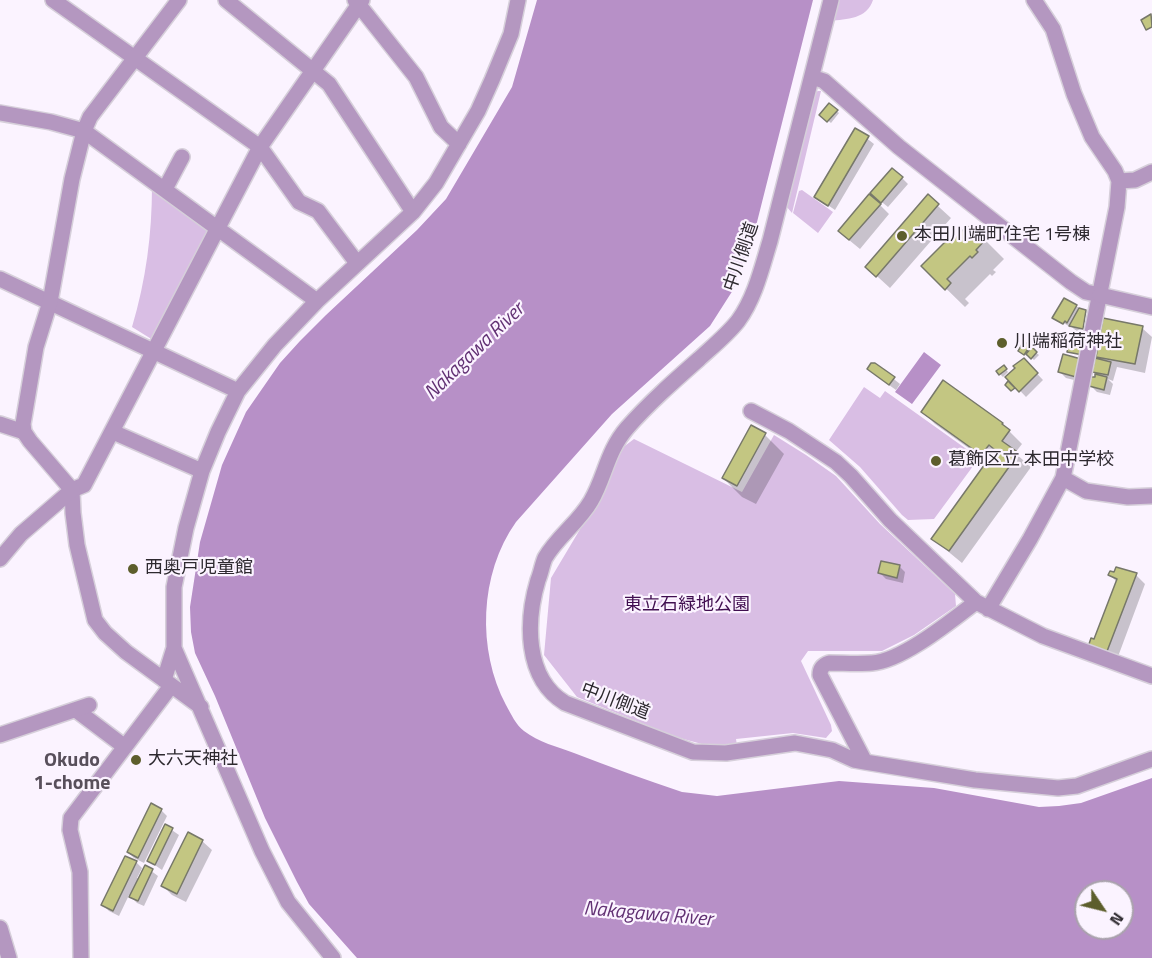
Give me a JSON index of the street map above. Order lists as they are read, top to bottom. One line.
{"streets":{"street":["中川側道"]},"districts":["Okudo 1-chome"],"water":["Nakagawa River"],"parks":["東立石緑地公園"],"places":["本田川端町住宅 1号棟","川端稲荷神社","葛飾区立 本田中学校","西奥戸児童館","大六天神社"],"north":"bottom right"}
